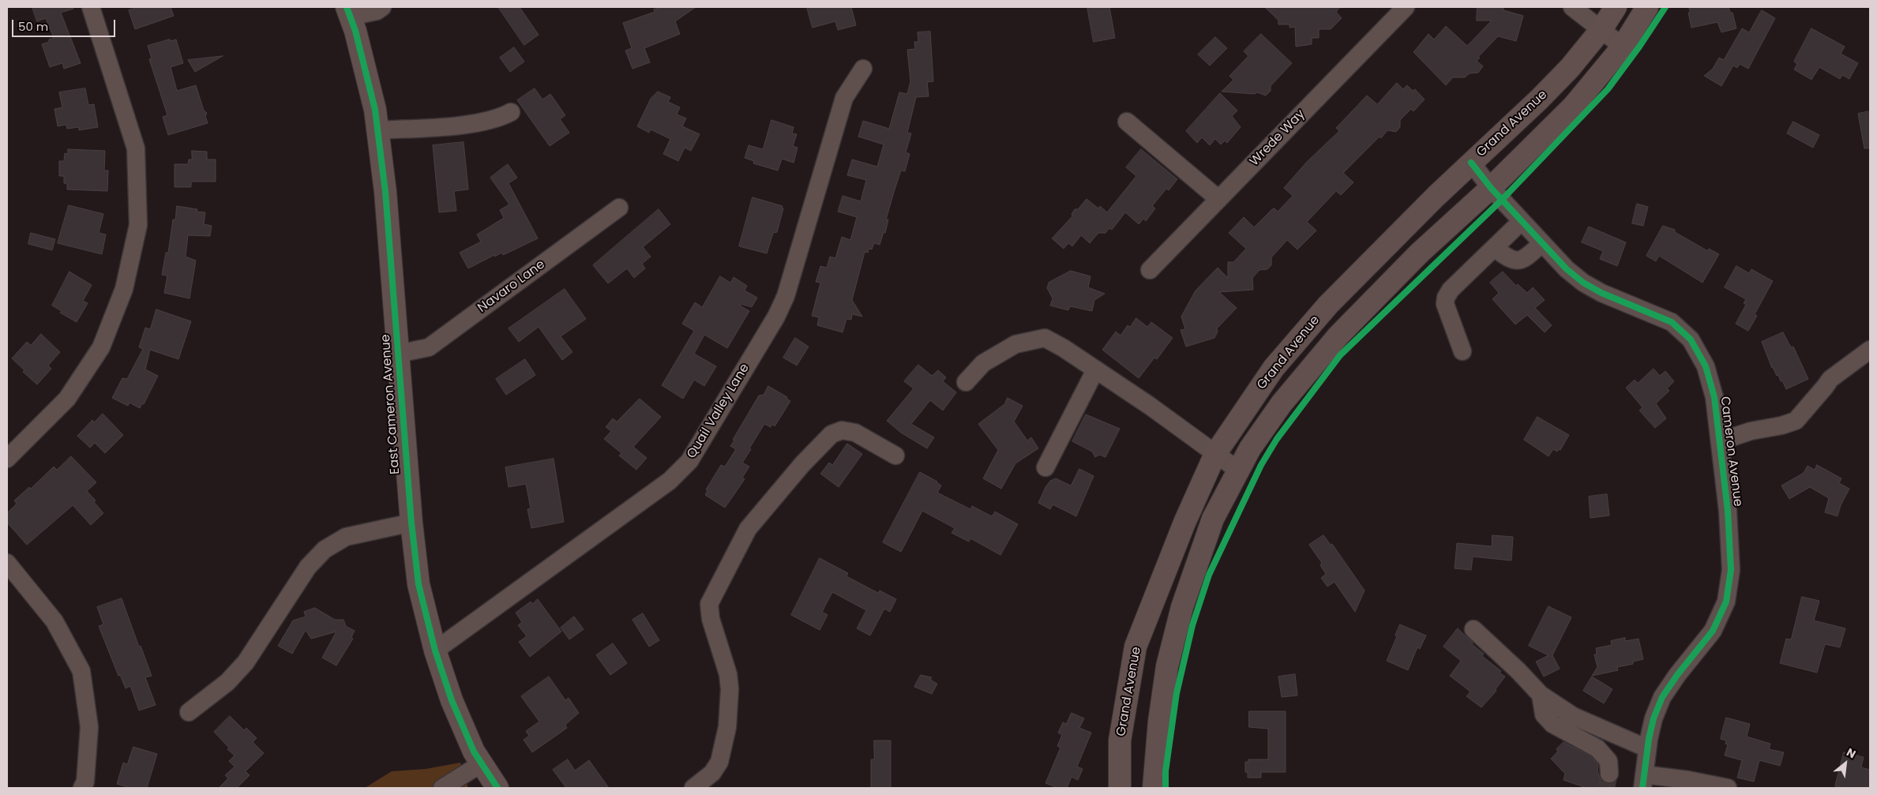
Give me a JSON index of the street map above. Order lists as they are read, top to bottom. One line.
{"streets":{"main road":["Grand Avenue","East Cameron Avenue"],"street":["Wrede Way","Navaro Lane","Quail Valley Lane","Cameron Avenue"]},"crossings":[["Grand Avenue","Cameron Avenue"],["Navaro Lane","East Cameron Avenue"],["East Cameron Avenue","Quail Valley Lane"]],"scale_bar":"50 m","north":"top right"}
